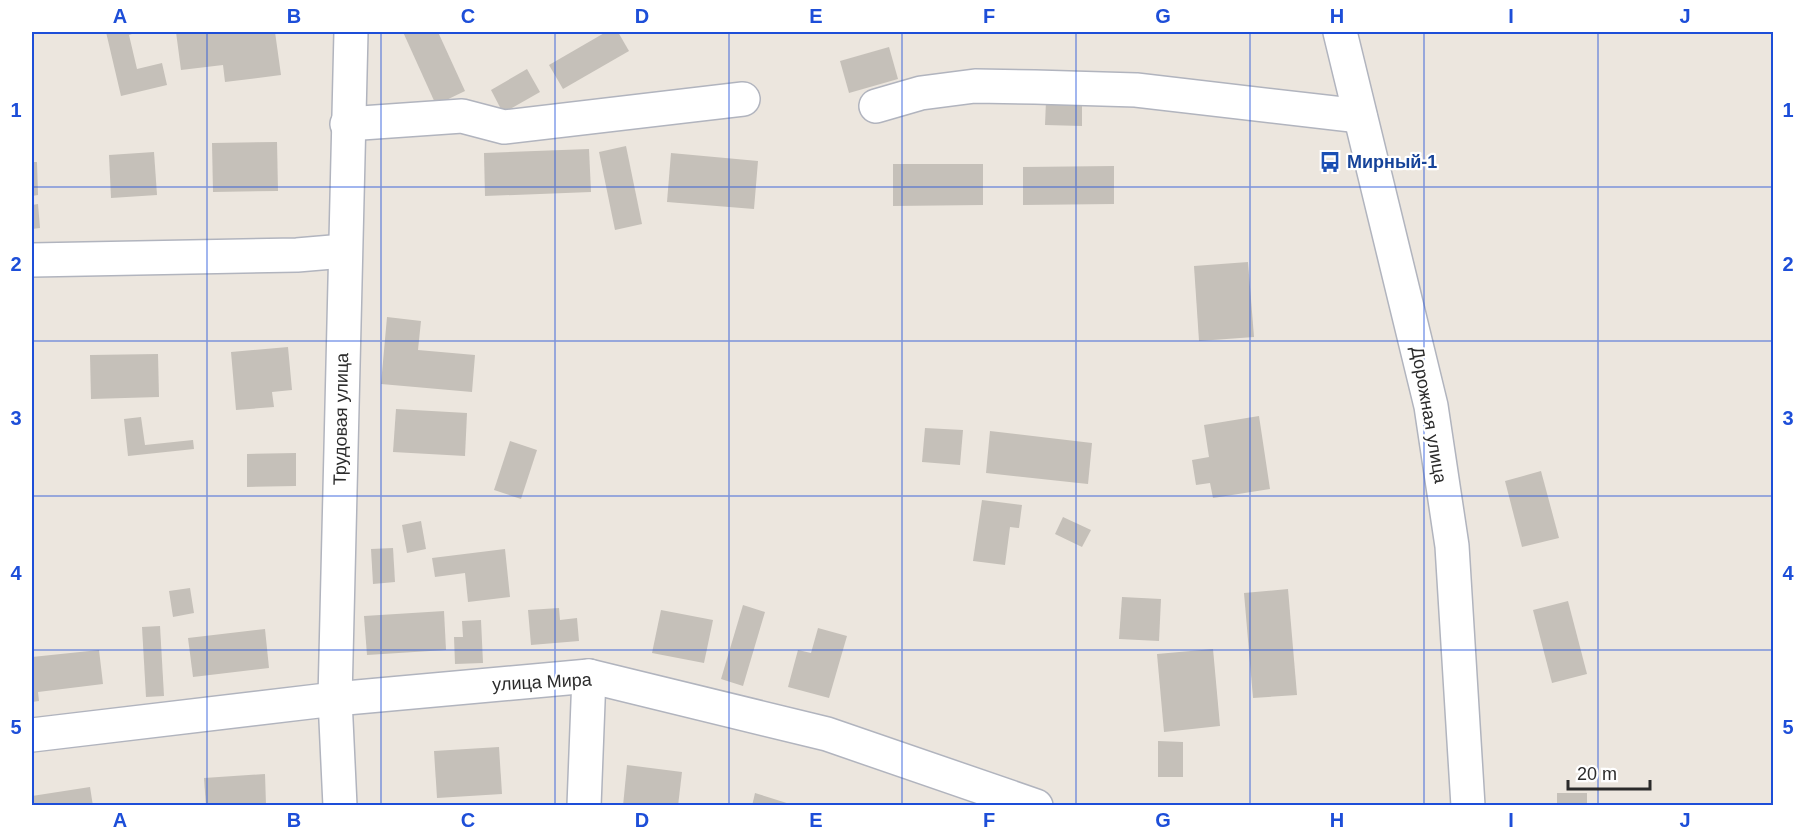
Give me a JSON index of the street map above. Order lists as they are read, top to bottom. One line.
{"streets":{"street":["Дорожная улица","Трудовая улица","улица Мира"]},"crossings":[["Трудовая улица","улица Мира"]],"places":{"bus stop":["Мирный-1"]},"scale_bar":"20 m","grid":{"columns":["A","B","C","D","E","F","G","H","I","J"],"rows":["1","2","3","4","5"]}}
